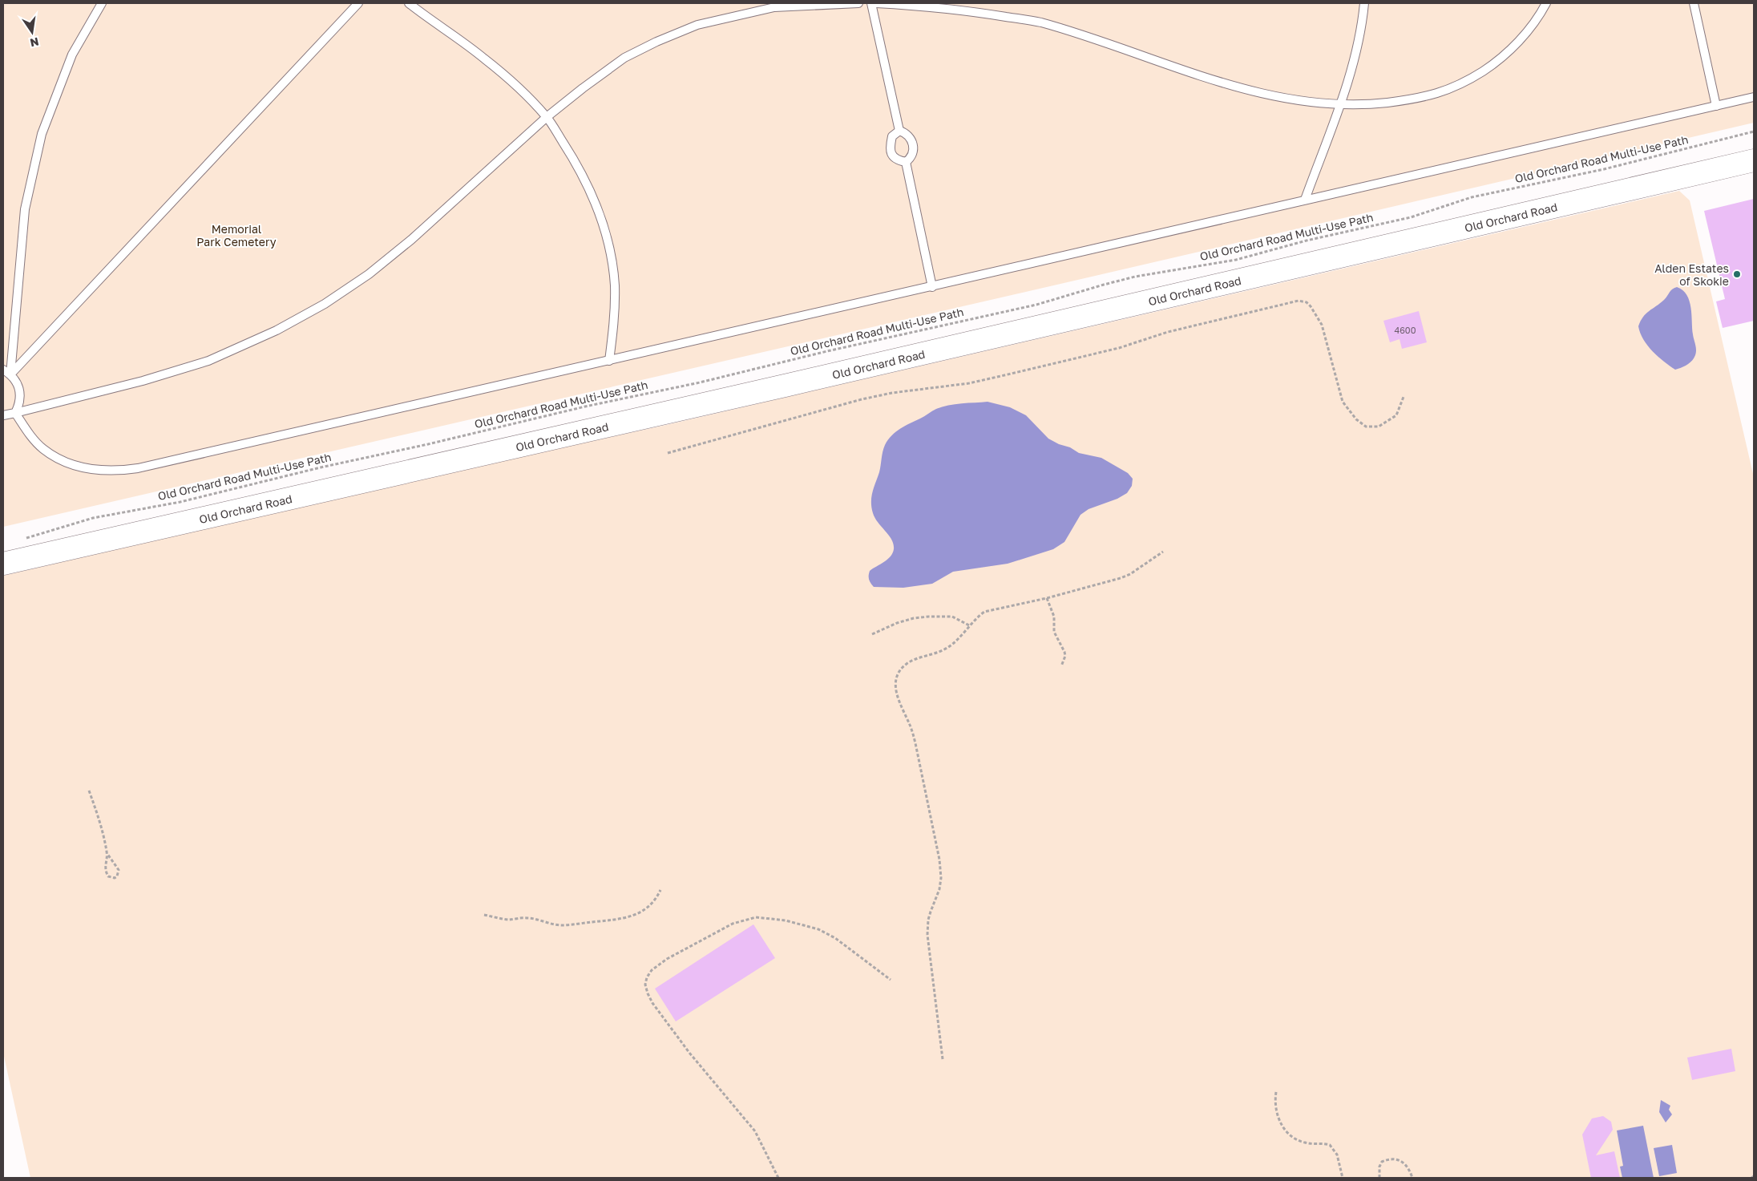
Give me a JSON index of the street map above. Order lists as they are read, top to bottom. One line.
{"streets":{"main road":["Old Orchard Road"],"path":["Old Orchard Road Multi-Use Path"]},"parks":["Memorial Park Cemetery"],"places":["Alden Estates of Skokie"],"house_numbers":["4600"],"north":"bottom"}
